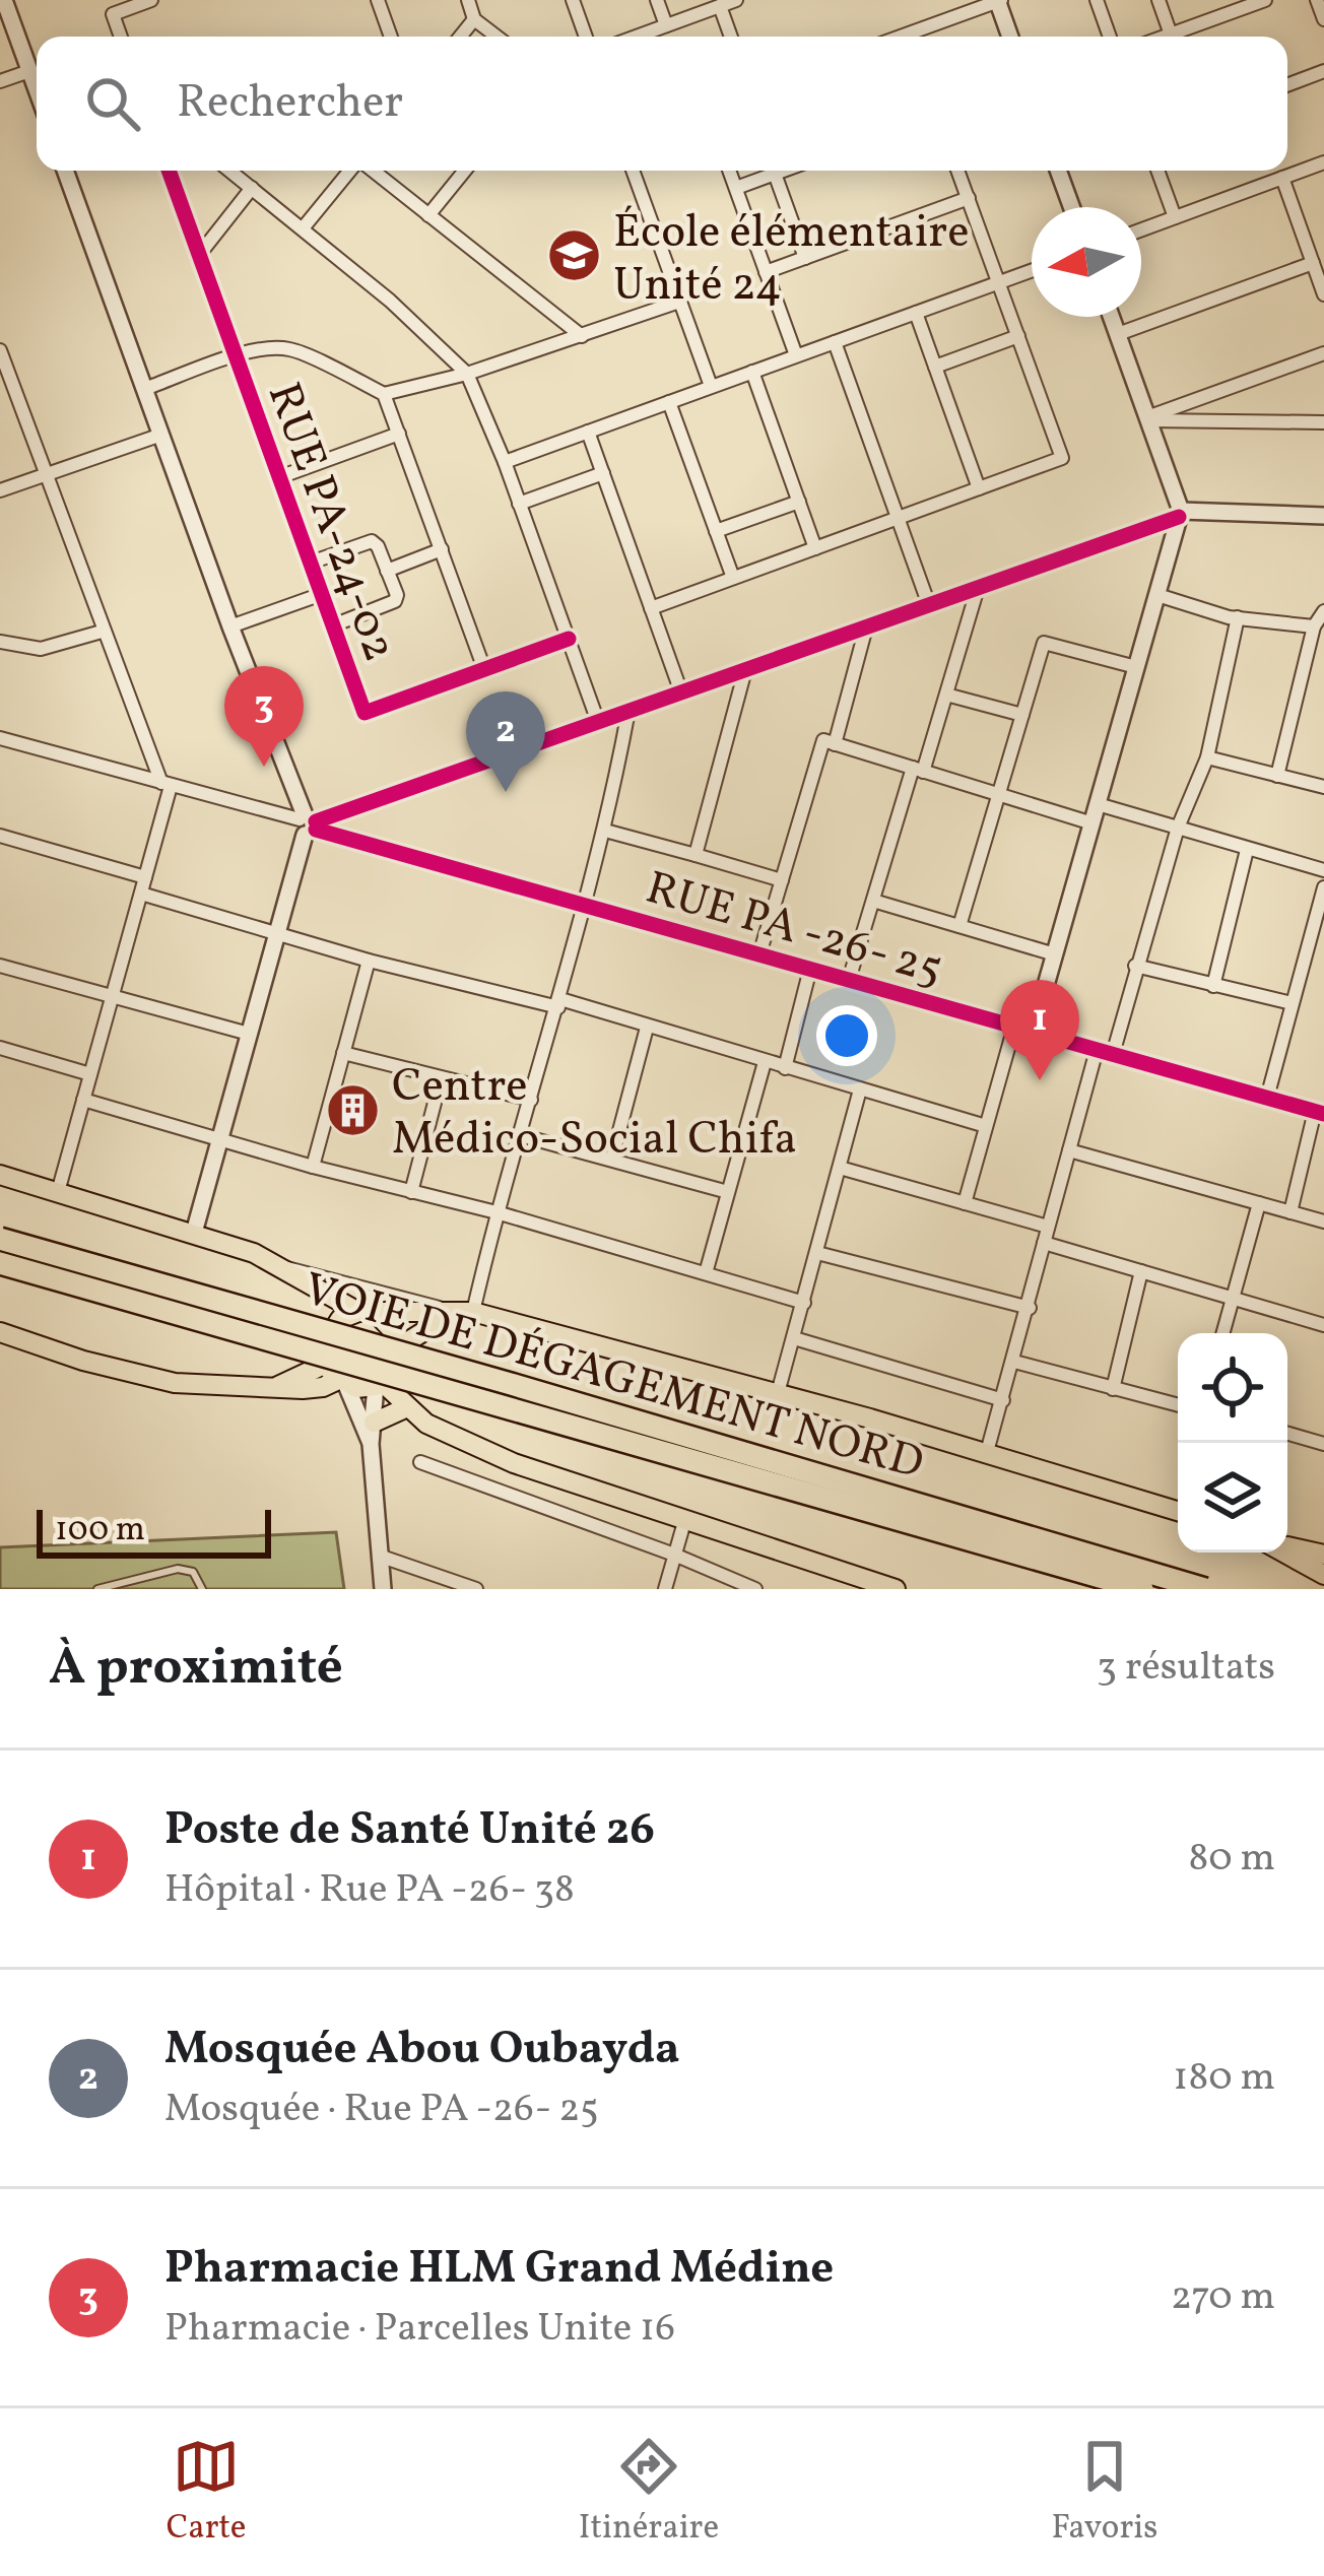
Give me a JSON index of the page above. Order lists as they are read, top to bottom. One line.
{"streets":{"highway":["VOIE DE DÉGAGEMENT NORD"],"street":["RUE PA-24-02","RUE PA -26- 25"]},"places":{"school or university":["École élémentaire Unité 24"],"building":["Centre Médico-Social Chifa"]},"scale_bar":"100 m","north":"left","page":{"search":"Rechercher","pins":["3","2","1"],"scale":"100 m","heading":["À proximité","3 résultats"],"list":[{"mark":"1","name":"Poste de Santé Unité 26","note":"Hôpital · Rue PA -26- 38","value":"80 m"},{"mark":"2","name":"Mosquée Abou Oubayda","note":"Mosquée · Rue PA -26- 25","value":"180 m"},{"mark":"3","name":"Pharmacie HLM Grand Médine","note":"Pharmacie · Parcelles Unite 16","value":"270 m"}],"nav":["Carte","Itinéraire","Favoris"]}}
